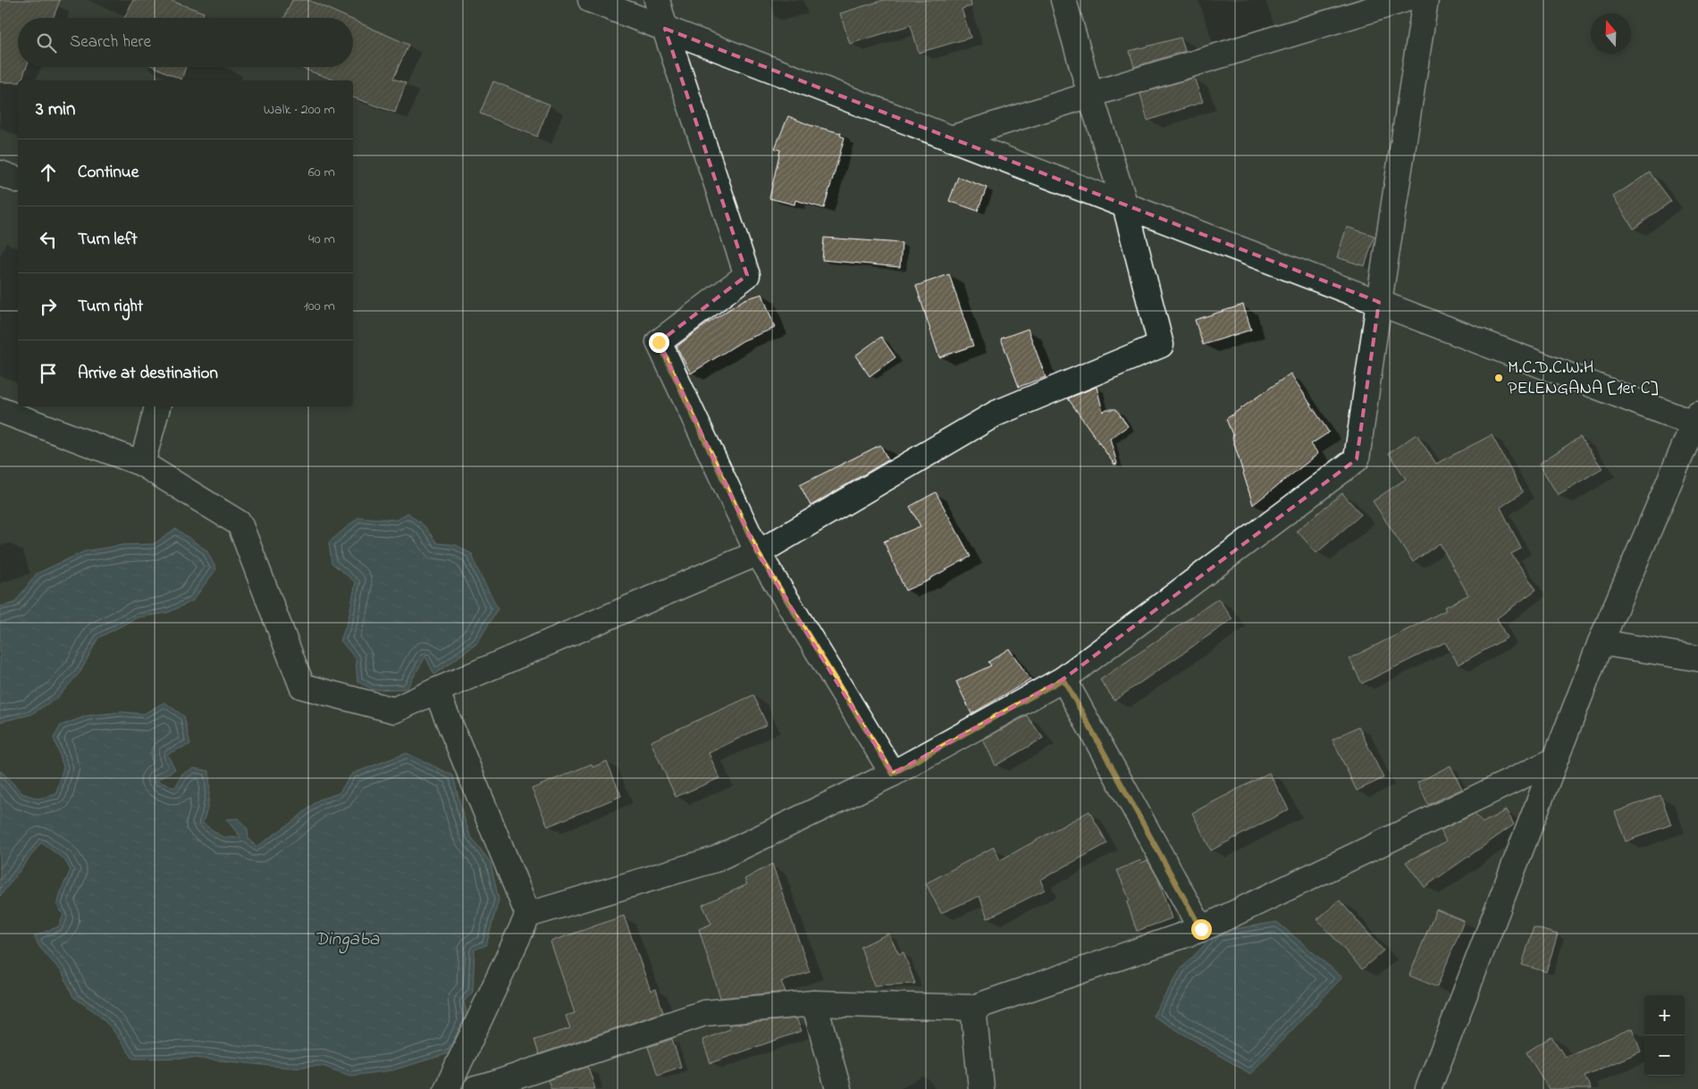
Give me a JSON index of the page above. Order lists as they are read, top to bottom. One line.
{"water":["Dingaba"],"places":["M.C.D.C.W.H PELENGANA [1er C]"],"north":"top","page":{"search":"Search here","heading":["3 min","Walk · 200 m"],"list":[["Continue","60 m"],["Turn left","40 m"],["Turn right","100 m"],"Arrive at destination"],"map_buttons":["+","−"]}}
